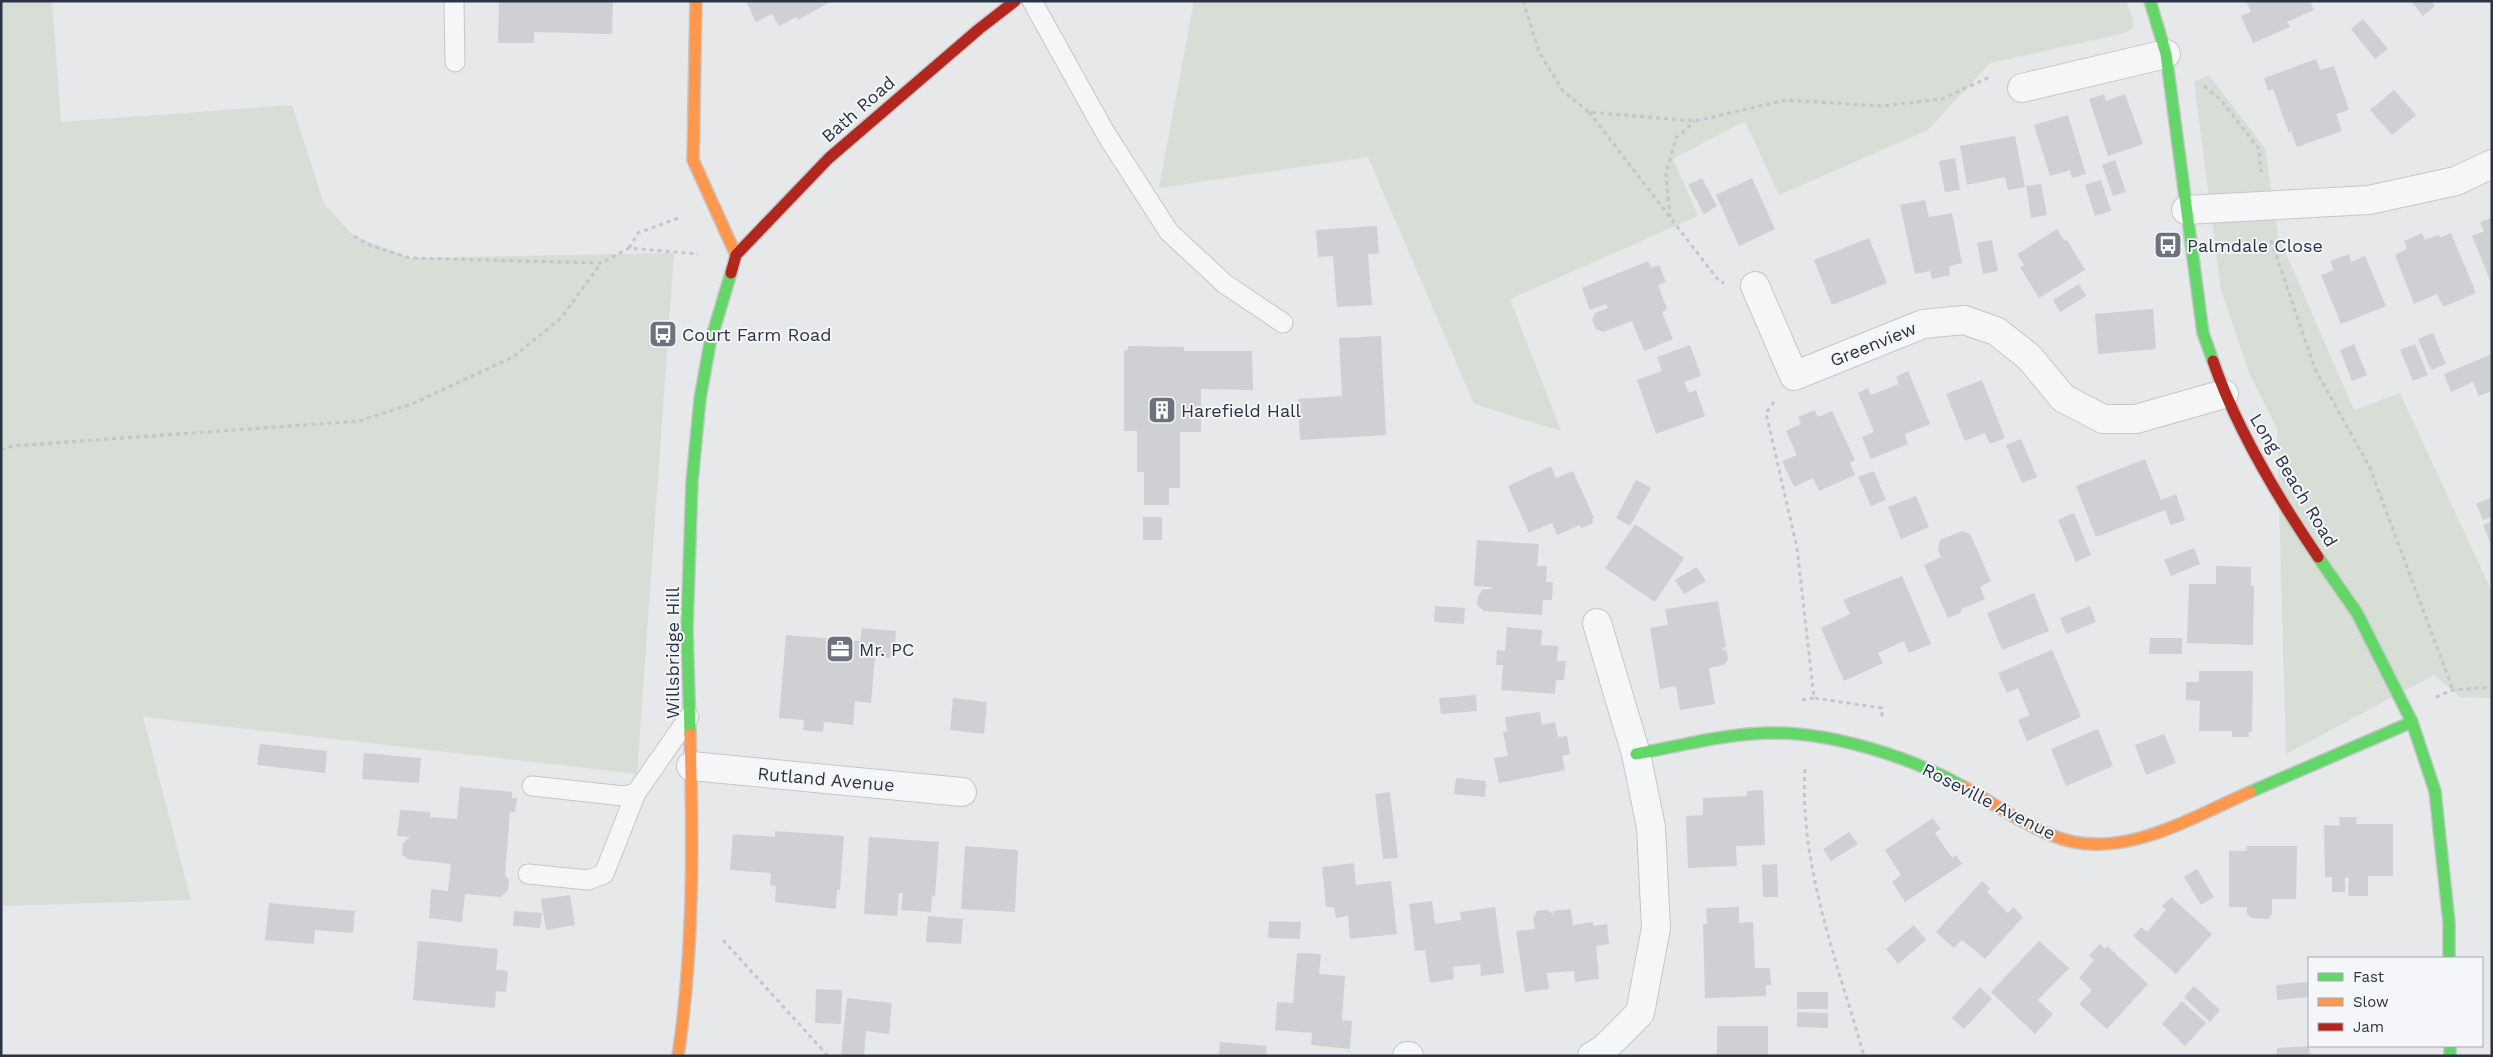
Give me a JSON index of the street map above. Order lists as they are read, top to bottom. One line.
{"streets":{"street":["Bath Road","Greenview","Long Beach Road","Willsbridge Hill","Rutland Avenue","Roseville Avenue"]},"crossings":[["Bath Road","Willsbridge Hill"],["Greenview","Long Beach Road"],["Long Beach Road","Roseville Avenue"],["Willsbridge Hill","Rutland Avenue"]],"places":{"bus stop":["Palmdale Close","Court Farm Road"],"building":["Harefield Hall"],"office":["Mr. PC"]},"legend":["Fast","Slow","Jam"]}
